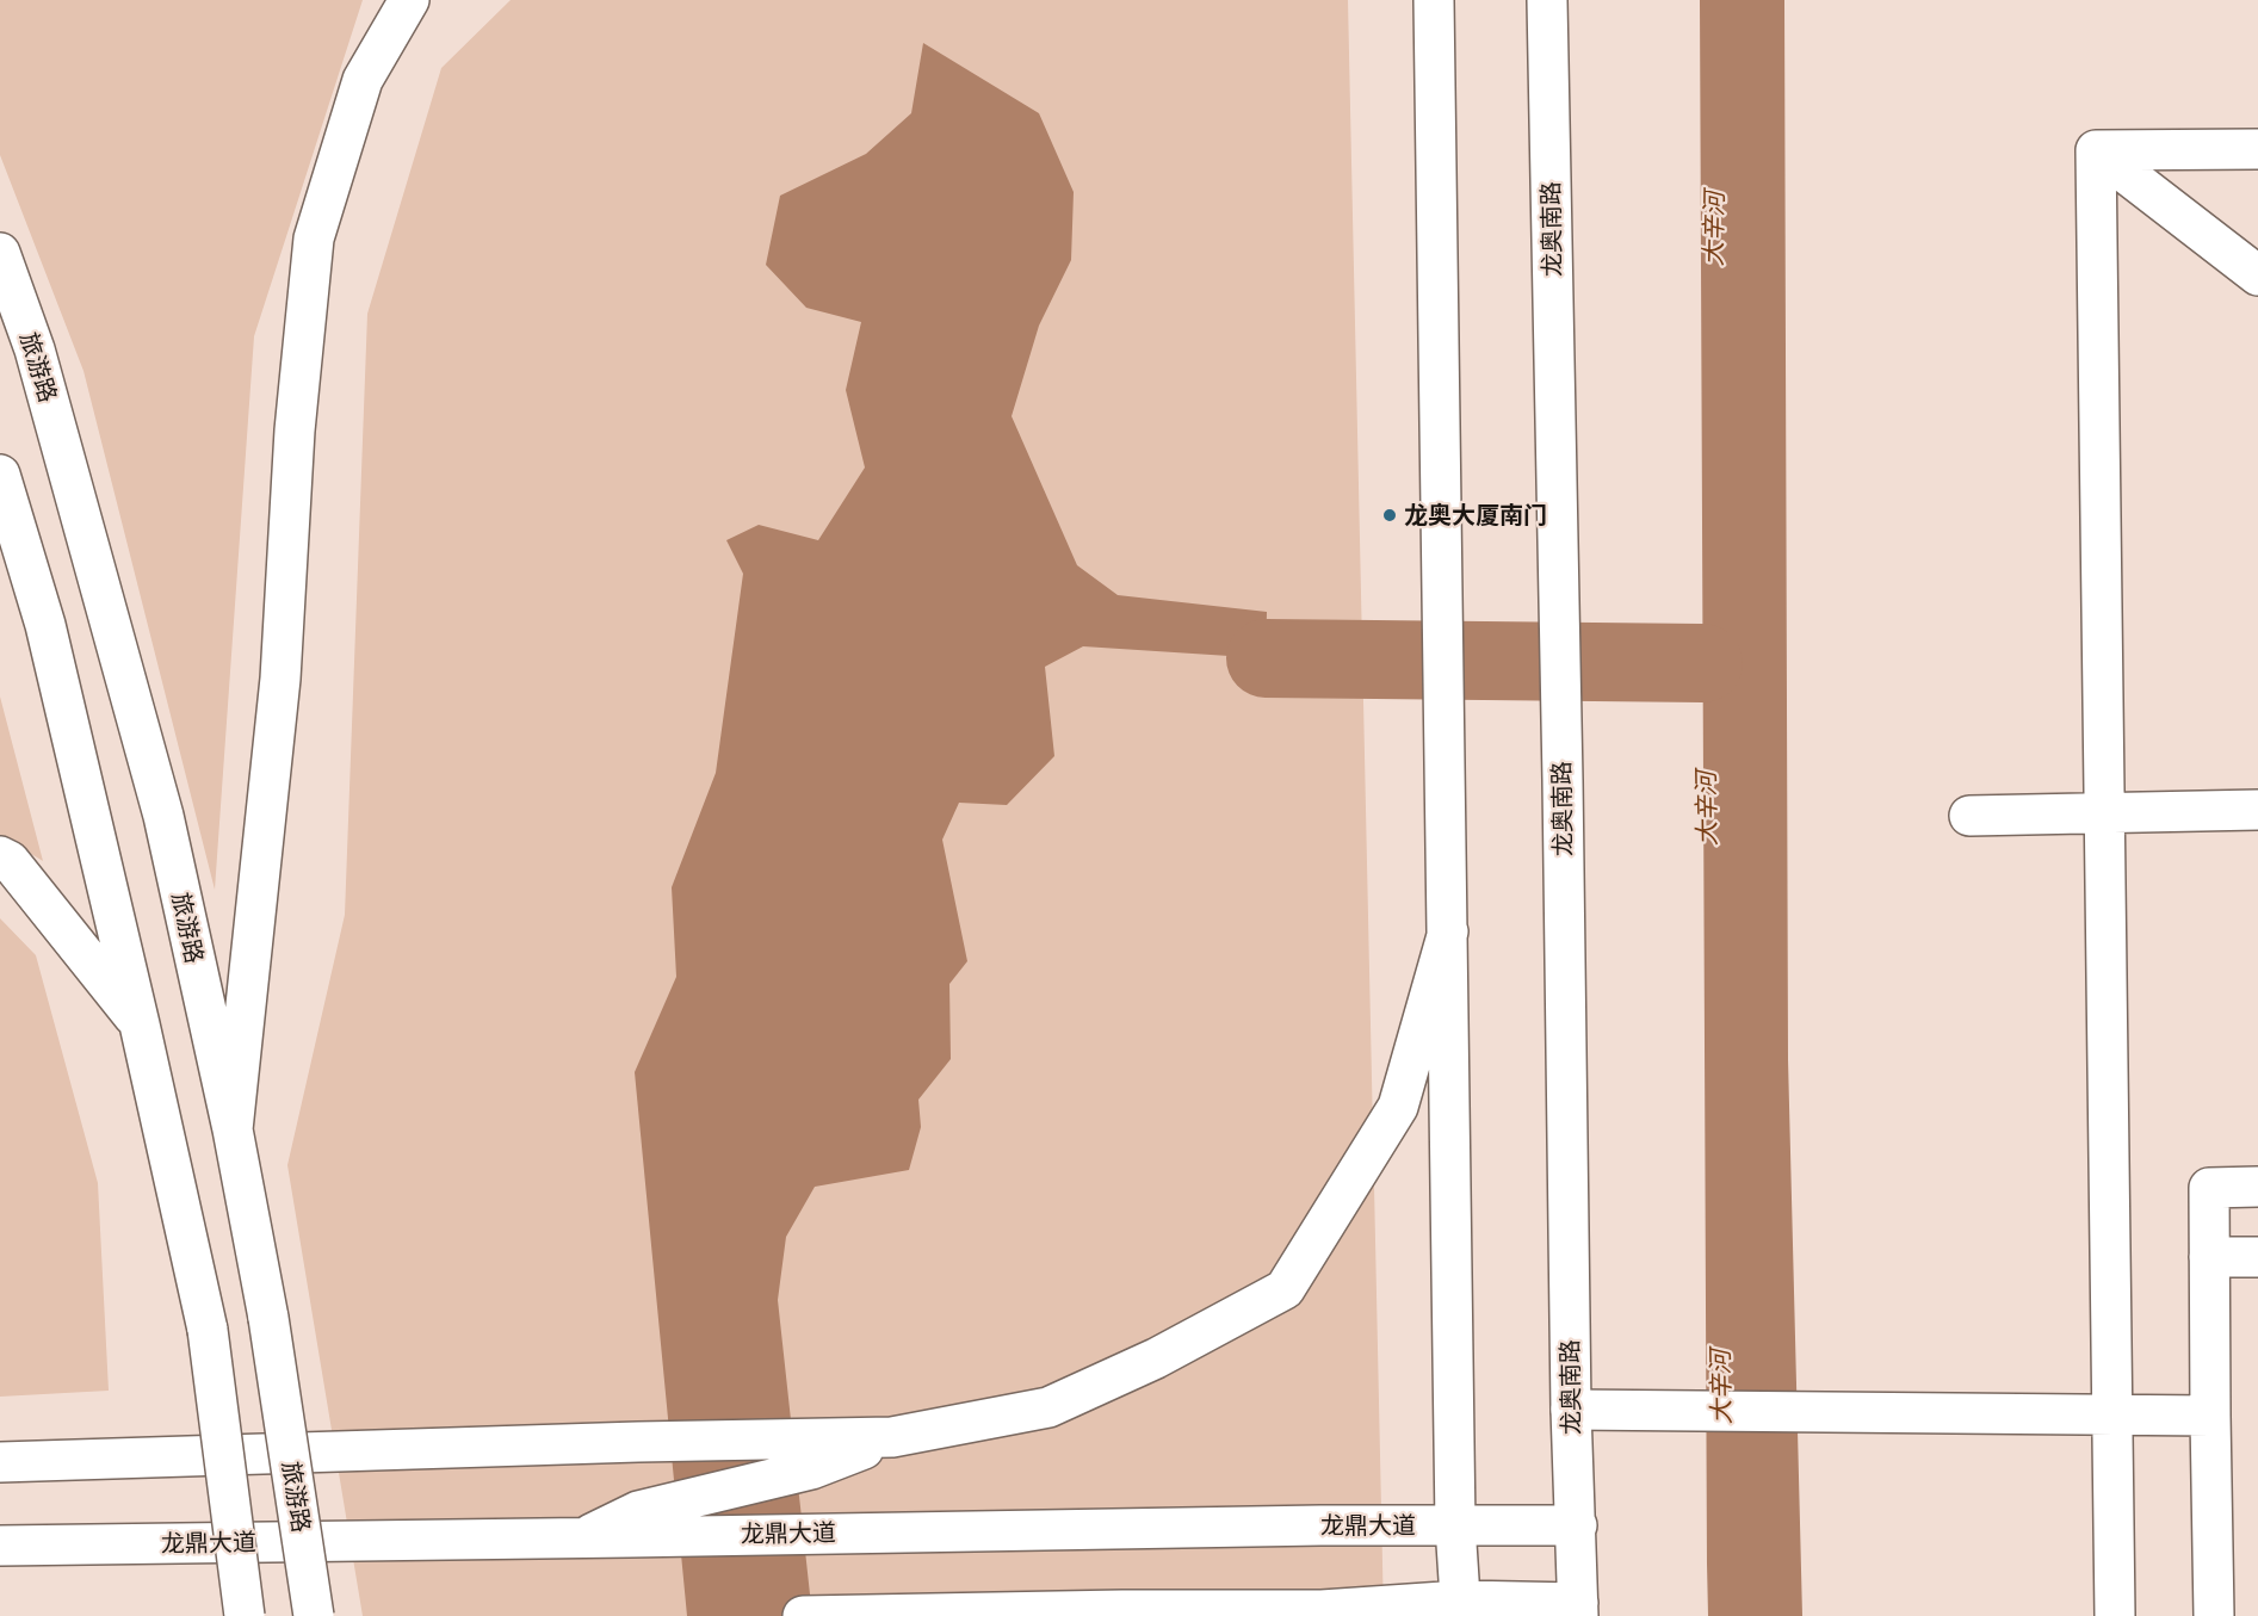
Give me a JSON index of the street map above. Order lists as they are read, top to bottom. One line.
{"streets":{"main road":["龙奥南路","旅游路","龙鼎大道"]},"crossings":[["龙奥南路","龙鼎大道"]],"water":["大辛河"],"places":["龙奥大厦南门"]}
